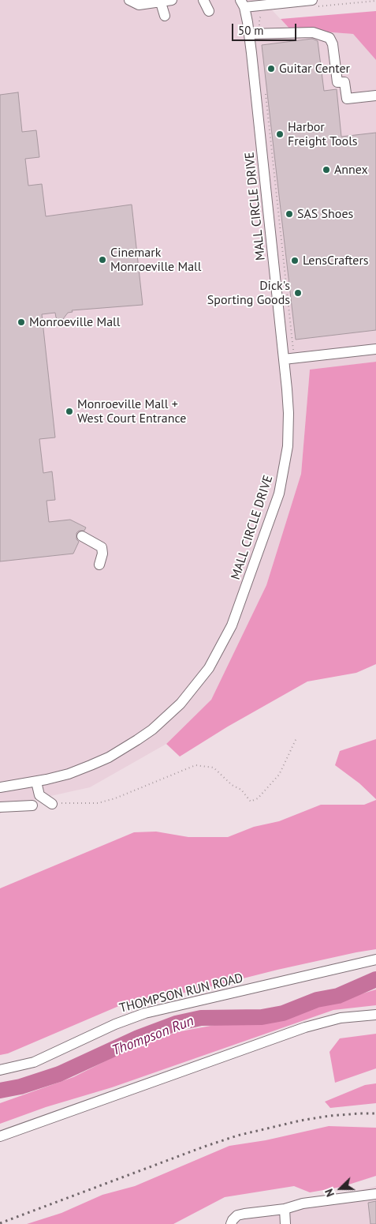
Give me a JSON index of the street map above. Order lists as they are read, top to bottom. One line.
{"streets":{"street":["MALL CIRCLE DRIVE","THOMPSON RUN ROAD"]},"water":["Thompson Run"],"places":["Guitar Center","Harbor Freight Tools","Annex","SAS Shoes","Cinemark Monroeville Mall","LensCrafters","Dick's Sporting Goods","Monroeville Mall","Monroeville Mall + West Court Entrance"],"scale_bar":"50 m","north":"left"}
